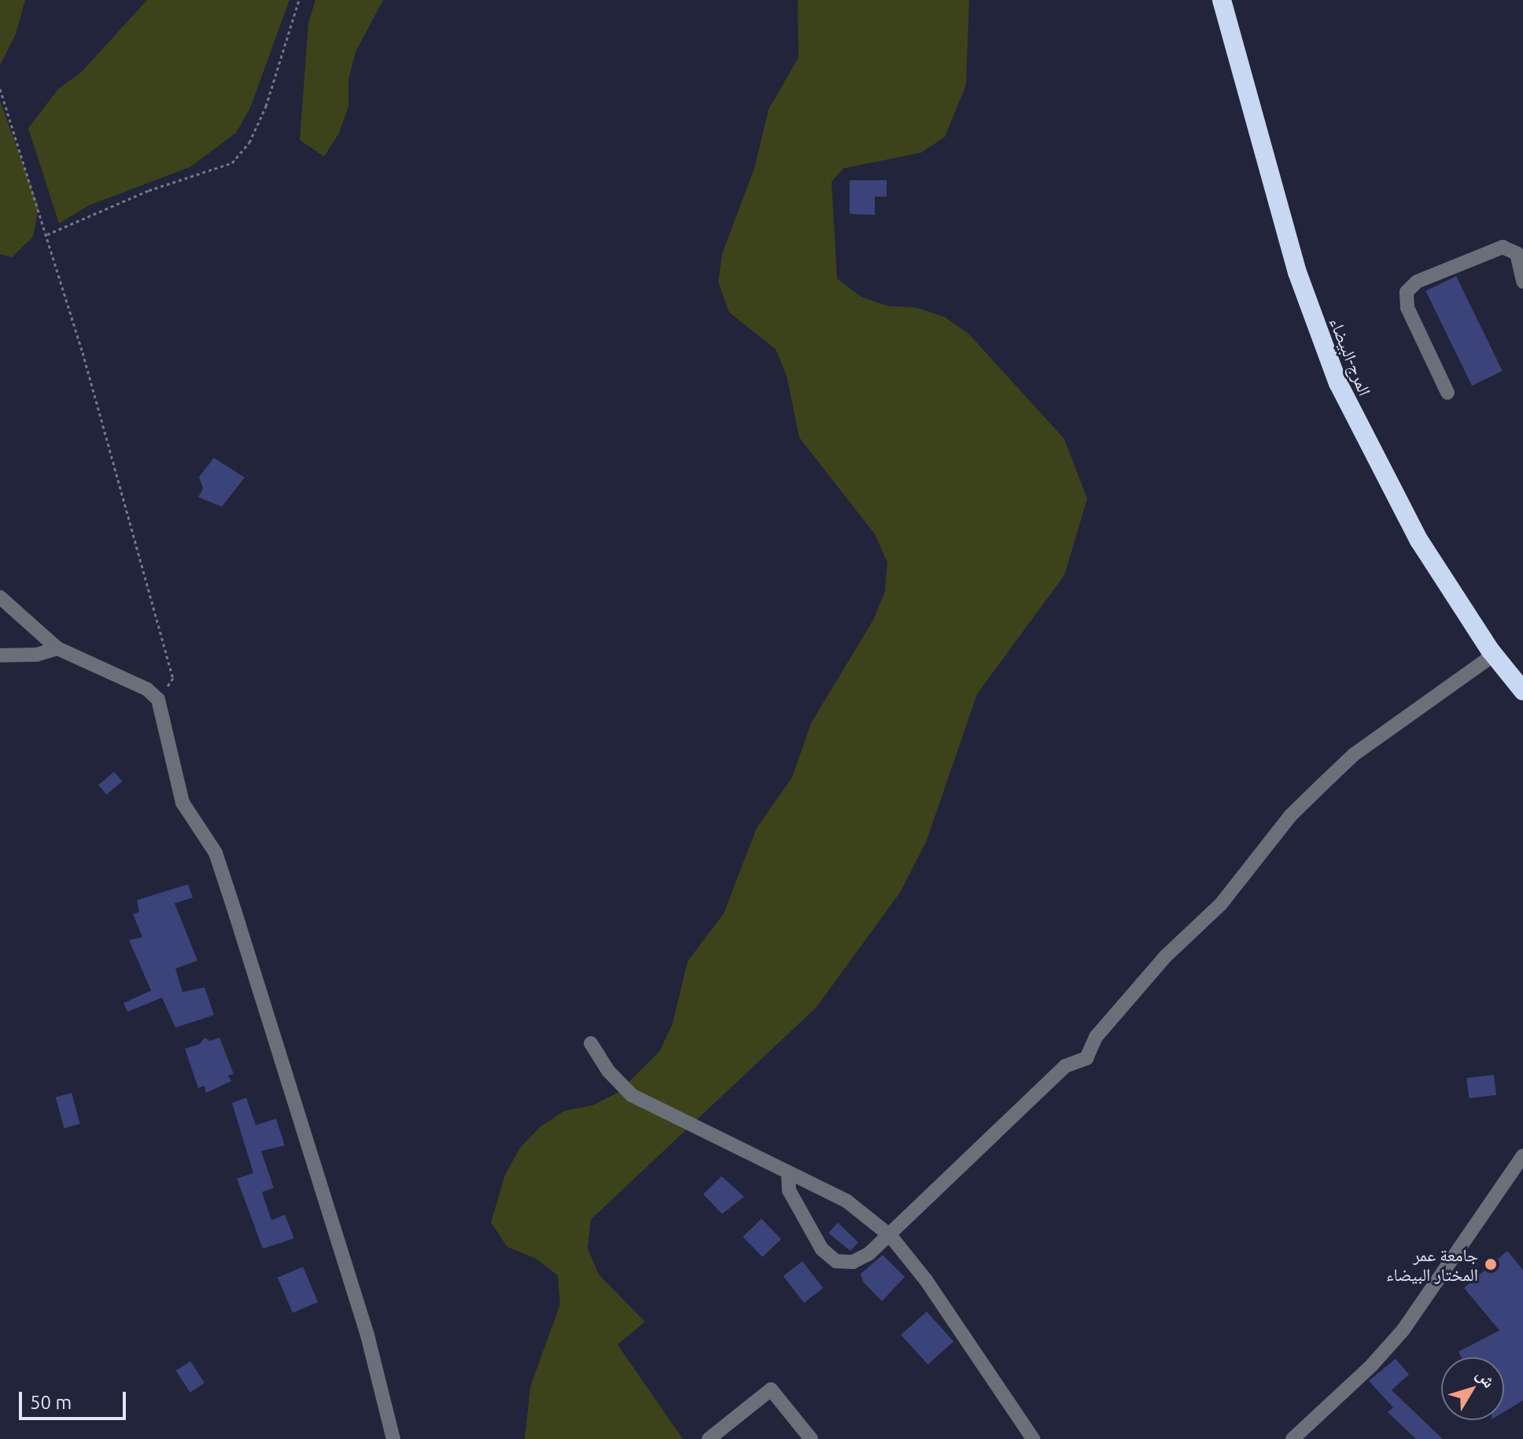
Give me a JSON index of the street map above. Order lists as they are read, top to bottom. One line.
{"streets":{"highway":["المرج-البيضاء"]},"places":["جامعة عمر المختار البيضاء"],"scale_bar":"50 m","north":"top right"}
